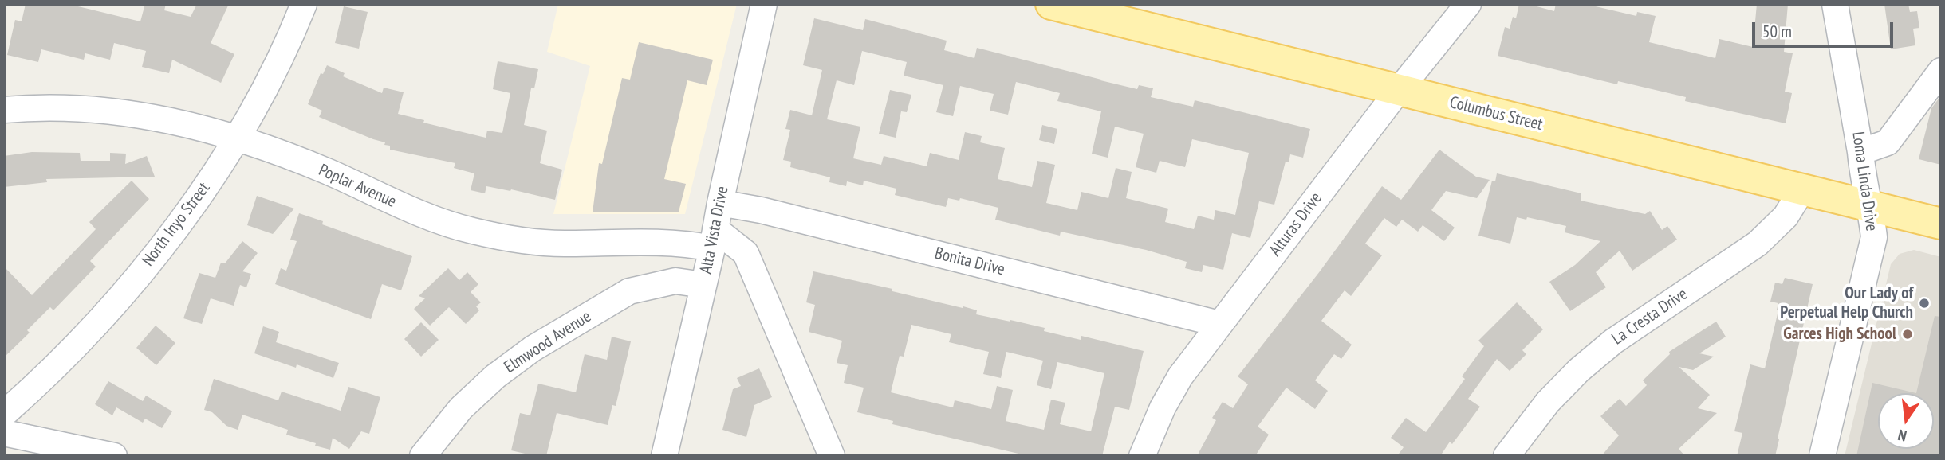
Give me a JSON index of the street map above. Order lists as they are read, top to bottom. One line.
{"streets":{"main road":["Columbus Street"],"street":["Loma Linda Drive","Poplar Avenue","North Inyo Street","Alturas Drive","Alta Vista Drive","Bonita Drive","La Cresta Drive","Elmwood Avenue"]},"crossings":[["Columbus Street","Loma Linda Drive"],["Columbus Street","Alturas Drive"],["Columbus Street","La Cresta Drive"],["Poplar Avenue","North Inyo Street"],["Poplar Avenue","Alta Vista Drive"],["Alturas Drive","Bonita Drive"],["Alta Vista Drive","Bonita Drive"],["Alta Vista Drive","Elmwood Avenue"]],"places":["Our Lady of Perpetual Help Church","Garces High School"],"scale_bar":"50 m","north":"bottom"}
